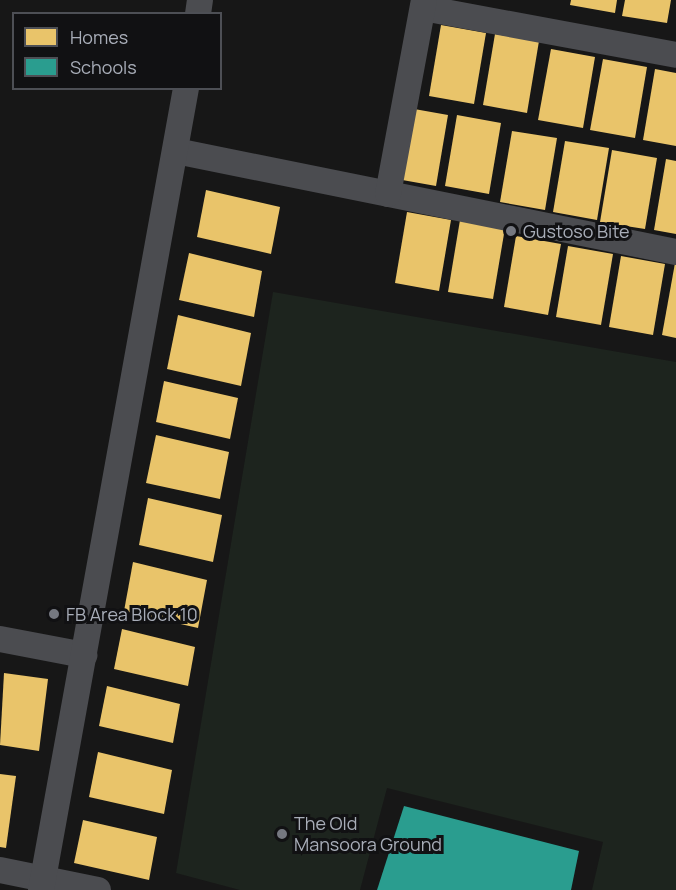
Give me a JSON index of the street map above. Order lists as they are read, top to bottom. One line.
{"places":["Gustoso Bite","FB Area Block 10","The Old Mansoora Ground"],"legend":["Homes","Schools"]}
